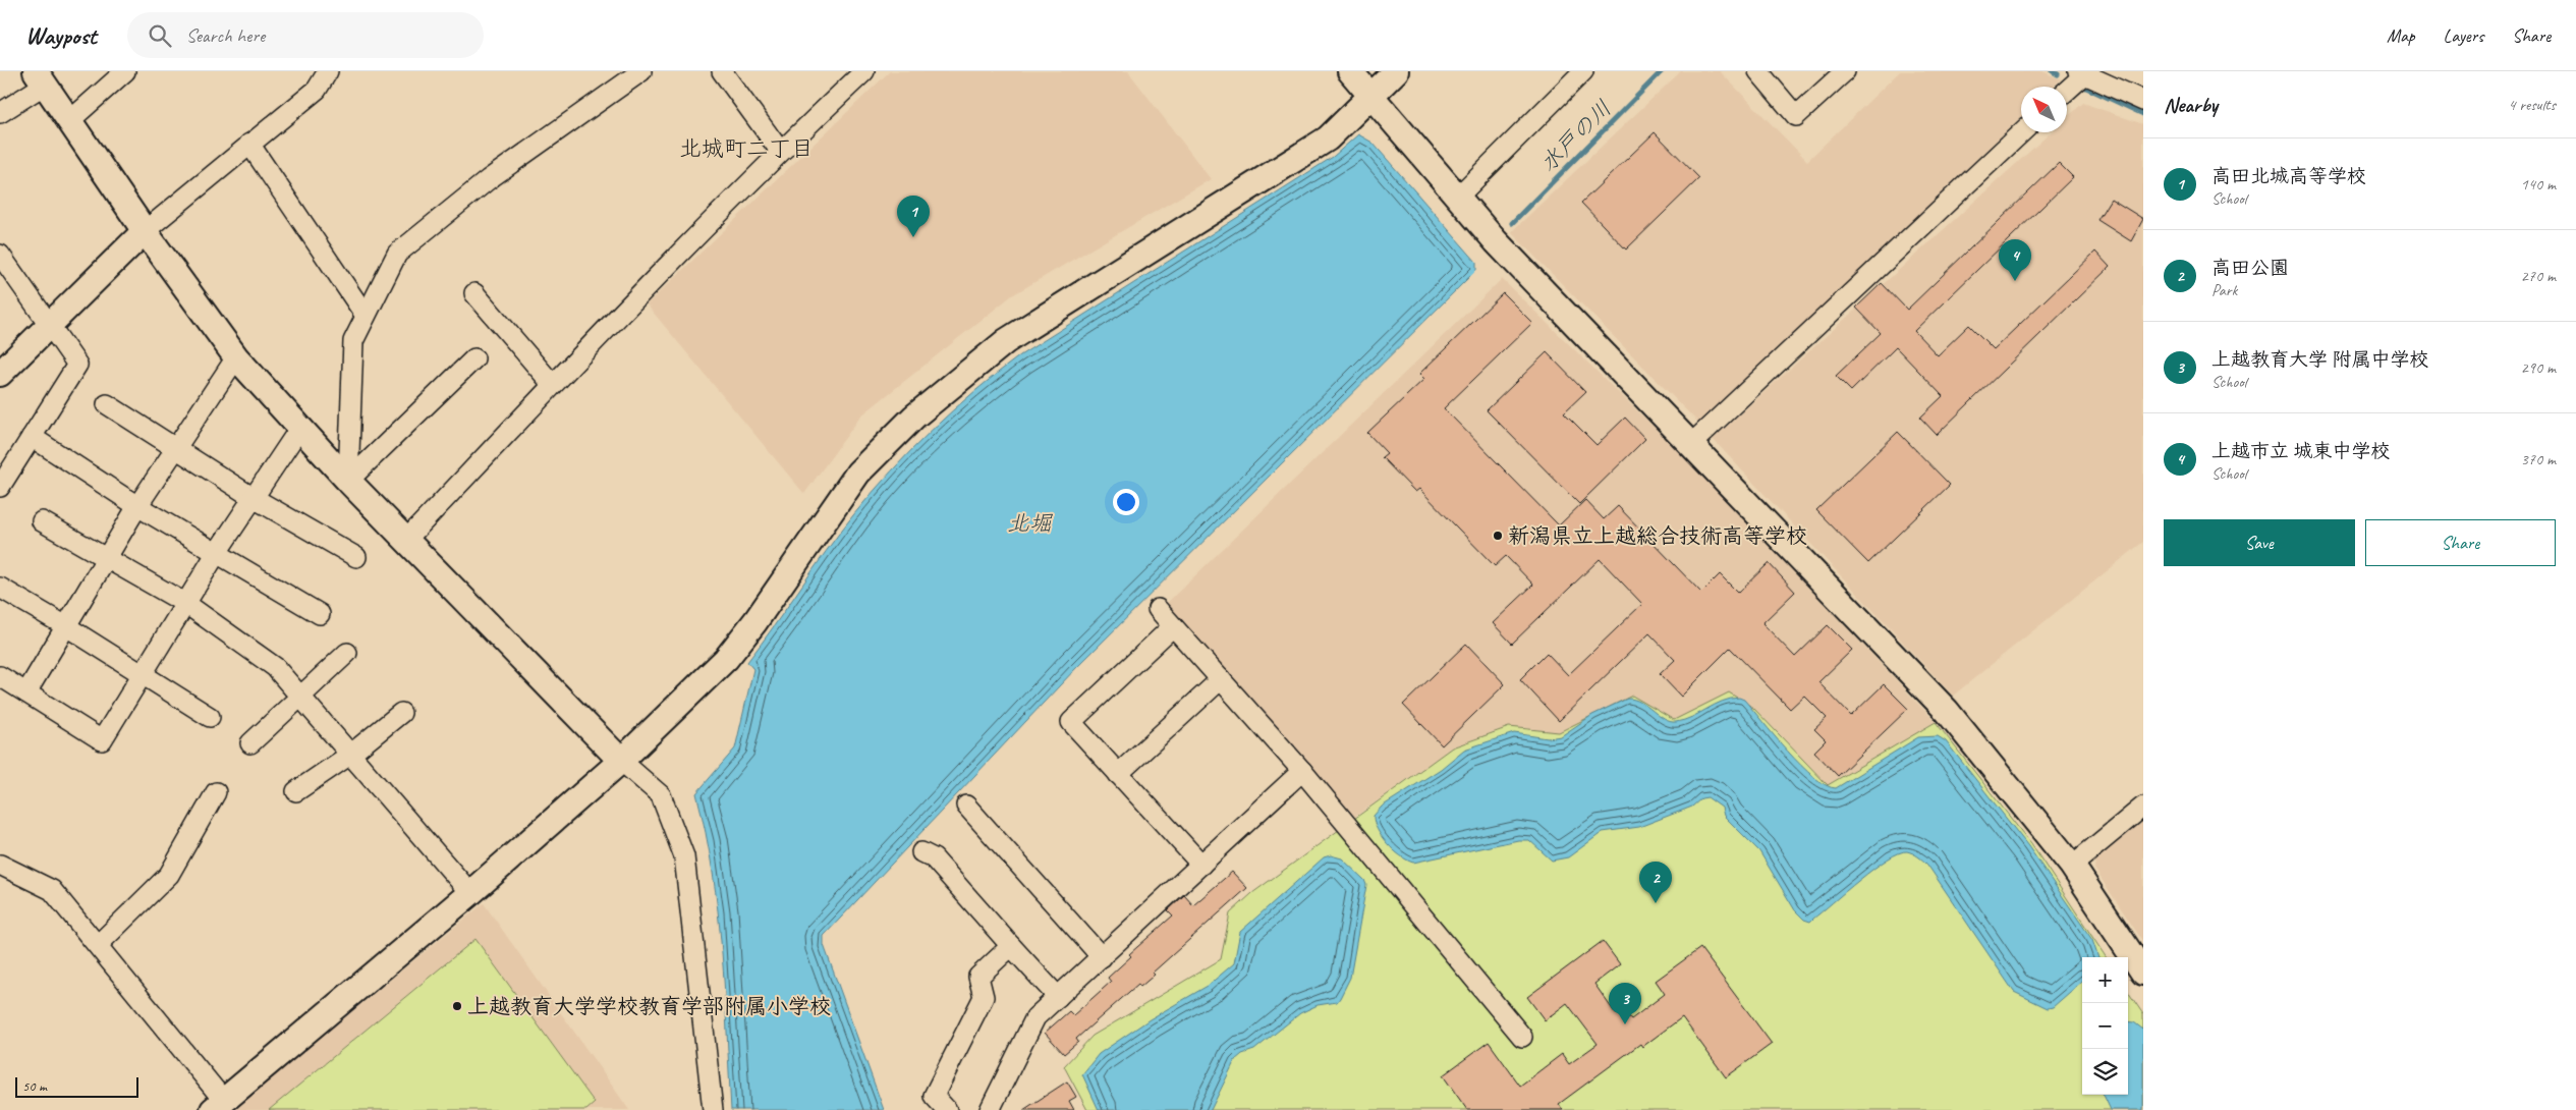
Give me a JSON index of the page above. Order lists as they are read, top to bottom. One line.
{"districts":["北城町二丁目"],"water":["水戸の川","北堀"],"places":["新潟県立上越総合技術高等学校","上越教育大学学校教育学部附属小学校"],"scale_bar":"50 m","north":"top left","page":{"header":"Waypost","search":"Search here","nav":["Map","Layers","Share"],"heading":["Nearby","4 results"],"list":[{"mark":"1","name":"高田北城高等学校","note":"School","value":"140 m"},{"mark":"2","name":"高田公園","note":"Park","value":"270 m"},{"mark":"3","name":"上越教育大学 附属中学校","note":"School","value":"290 m"},{"mark":"4","name":"上越市立 城東中学校","note":"School","value":"370 m"}],"pins":["1","4","2","3"],"buttons":["Save","Share"],"map_buttons":["+","−"],"scale":"50 m"}}
